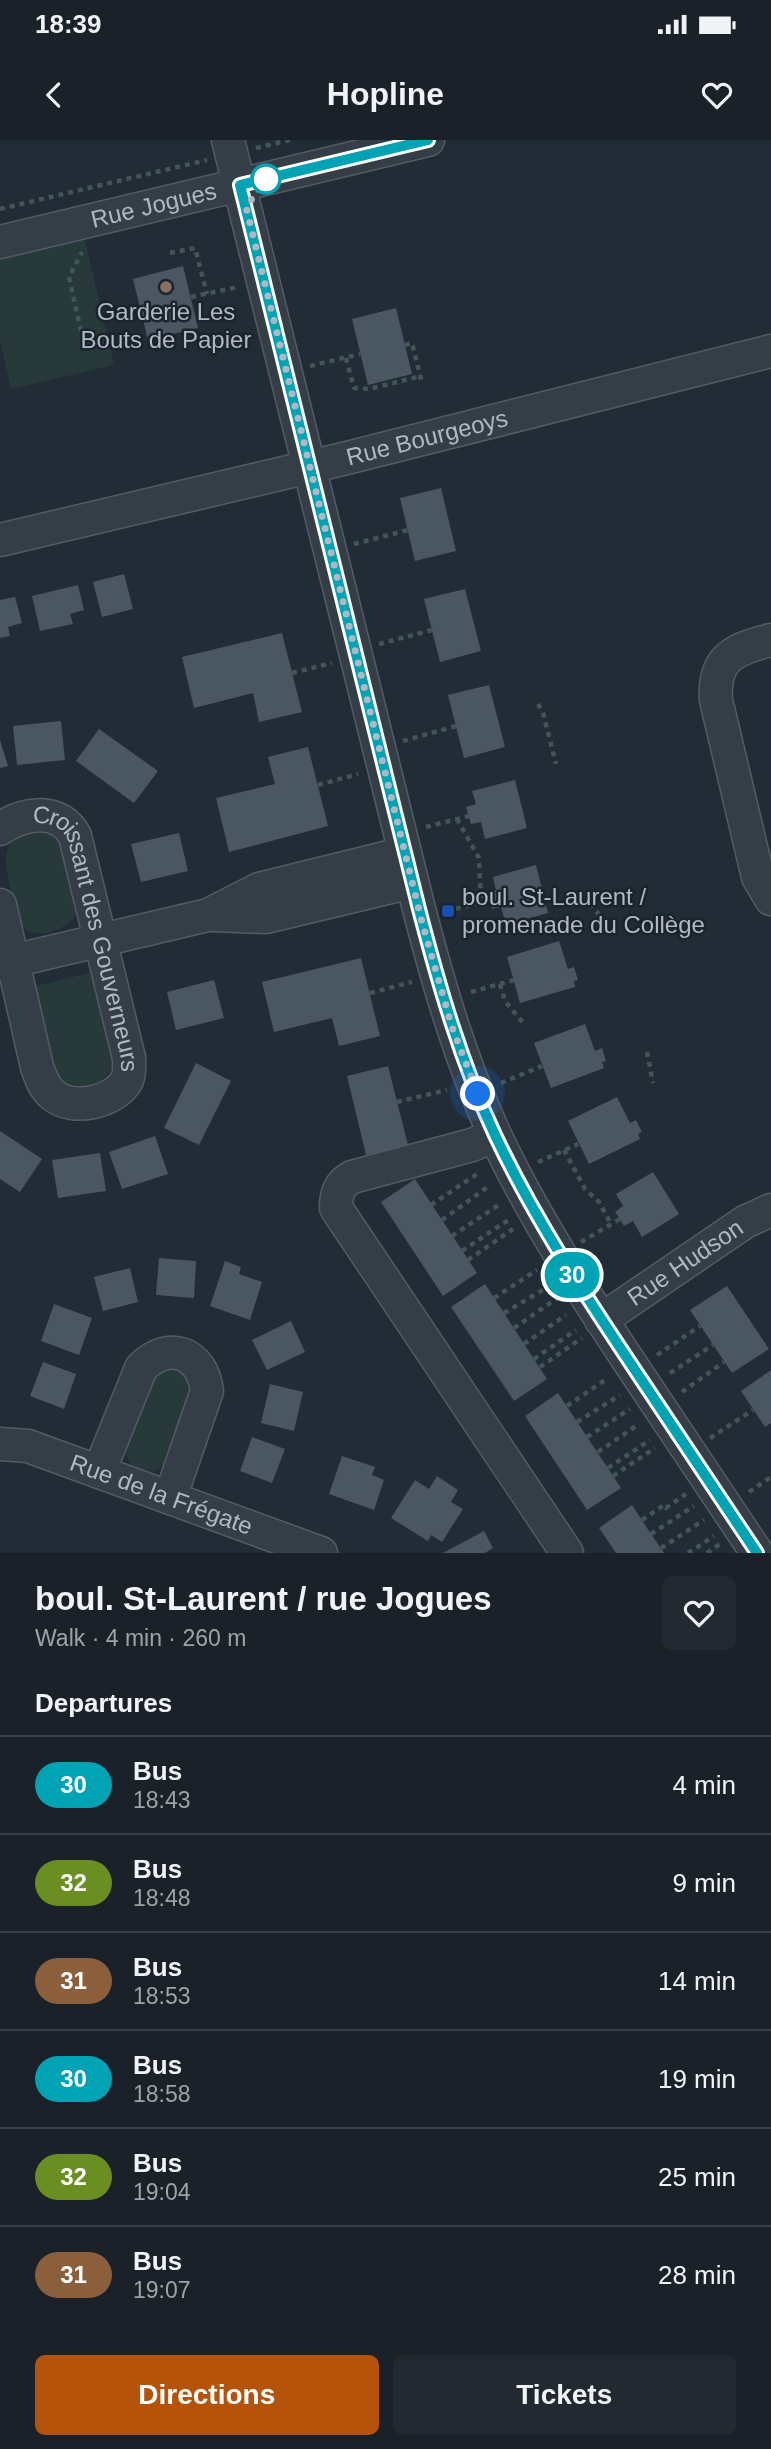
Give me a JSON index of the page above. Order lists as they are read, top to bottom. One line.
{"streets":{"street":["Rue Jogues","Rue Bourgeoys","Croissant des Gouverneurs","Rue Hudson","Rue de la Frégate"]},"places":{"other":["Garderie Les Bouts de Papier"],"transit":["boul. St-Laurent / promenade du Collège"]},"lines":["bus line 30"],"page":{"status":"18:39","header":"Hopline","on_map":"30","heading":[["boul. St-Laurent / rue Jogues","Walk · 4 min · 260 m"],"Departures"],"list":[{"mark":"30","name":"Bus","note":"18:43","value":"4 min"},{"mark":"32","name":"Bus","note":"18:48","value":"9 min"},{"mark":"31","name":"Bus","note":"18:53","value":"14 min"},{"mark":"30","name":"Bus","note":"18:58","value":"19 min"},{"mark":"32","name":"Bus","note":"19:04","value":"25 min"},{"mark":"31","name":"Bus","note":"19:07","value":"28 min"}],"buttons":["Directions","Tickets"]}}
